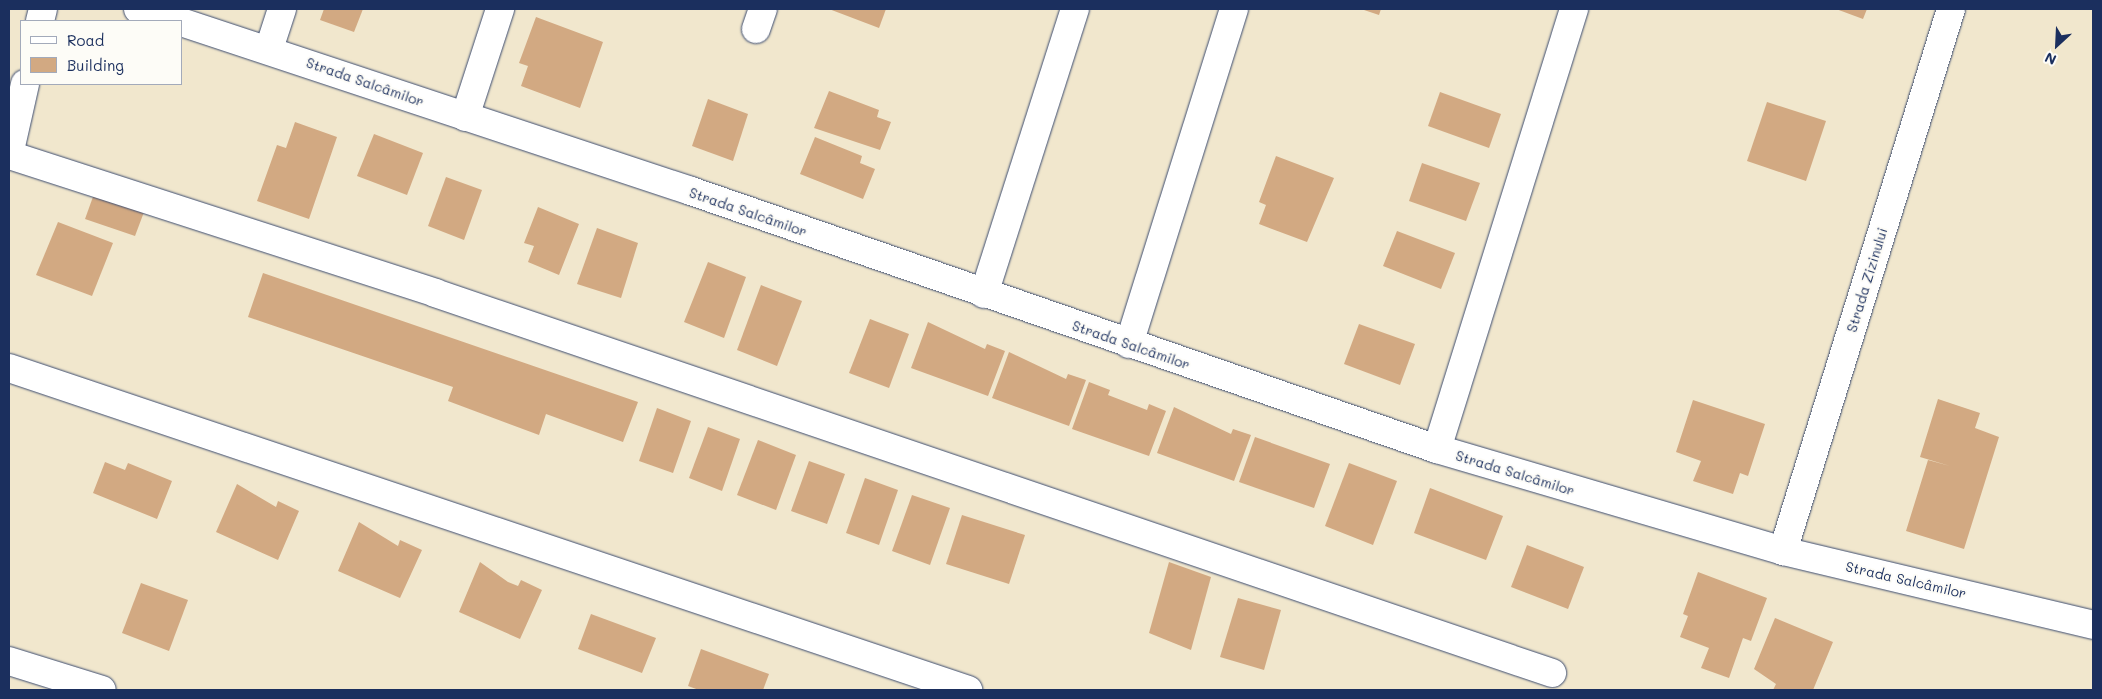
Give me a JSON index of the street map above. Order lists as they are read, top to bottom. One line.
{"streets":{"street":["Strada Salcâmilor","Strada Zizinului"]},"crossings":[["Strada Salcâmilor","Strada Zizinului"]],"legend":["Road","Building"],"north":"bottom left"}
